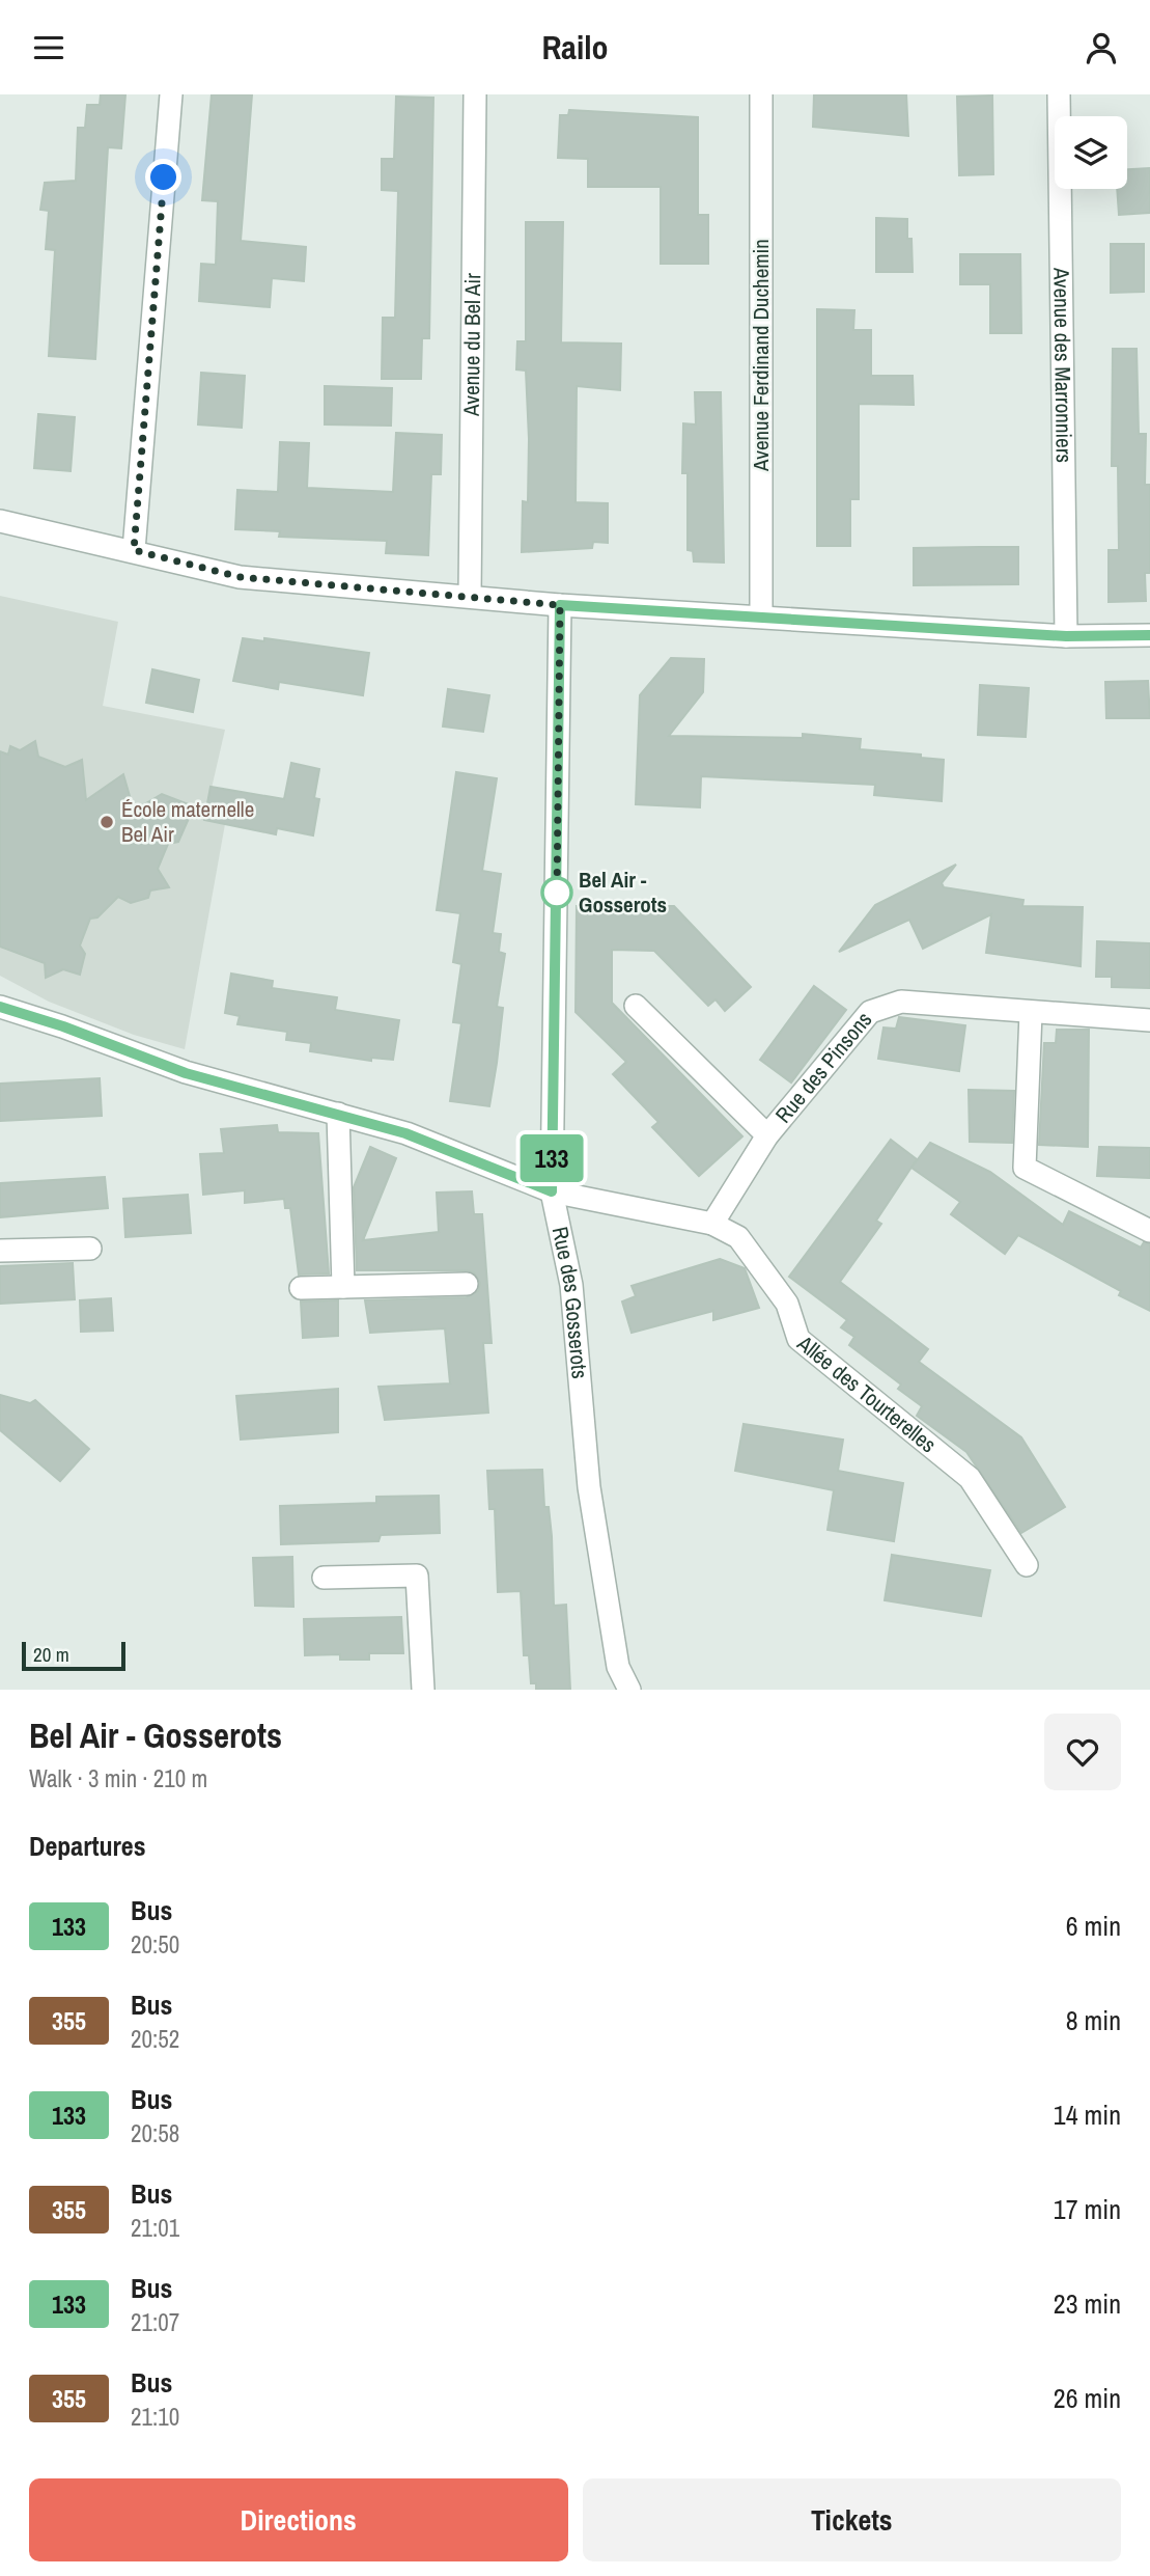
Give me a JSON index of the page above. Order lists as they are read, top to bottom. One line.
{"streets":{"street":["Avenue du Bel Air","Avenue Ferdinand Duchemin","Avenue des Marronniers","Rue des Pinsons","Rue des Gosserots","Allée des Tourterelles"]},"crossings":[["Rue des Pinsons","Allée des Tourterelles"]],"places":["École maternelle Bel Air","Bel Air - Gosserots"],"lines":["bus line 133"],"scale_bar":"20 m","page":{"header":"Railo","on_map":"133","scale":"20 m","heading":[["Bel Air - Gosserots","Walk · 3 min · 210 m"],"Departures"],"list":[{"mark":"133","name":"Bus","note":"20:50","value":"6 min"},{"mark":"355","name":"Bus","note":"20:52","value":"8 min"},{"mark":"133","name":"Bus","note":"20:58","value":"14 min"},{"mark":"355","name":"Bus","note":"21:01","value":"17 min"},{"mark":"133","name":"Bus","note":"21:07","value":"23 min"},{"mark":"355","name":"Bus","note":"21:10","value":"26 min"}],"buttons":["Directions","Tickets"]}}
